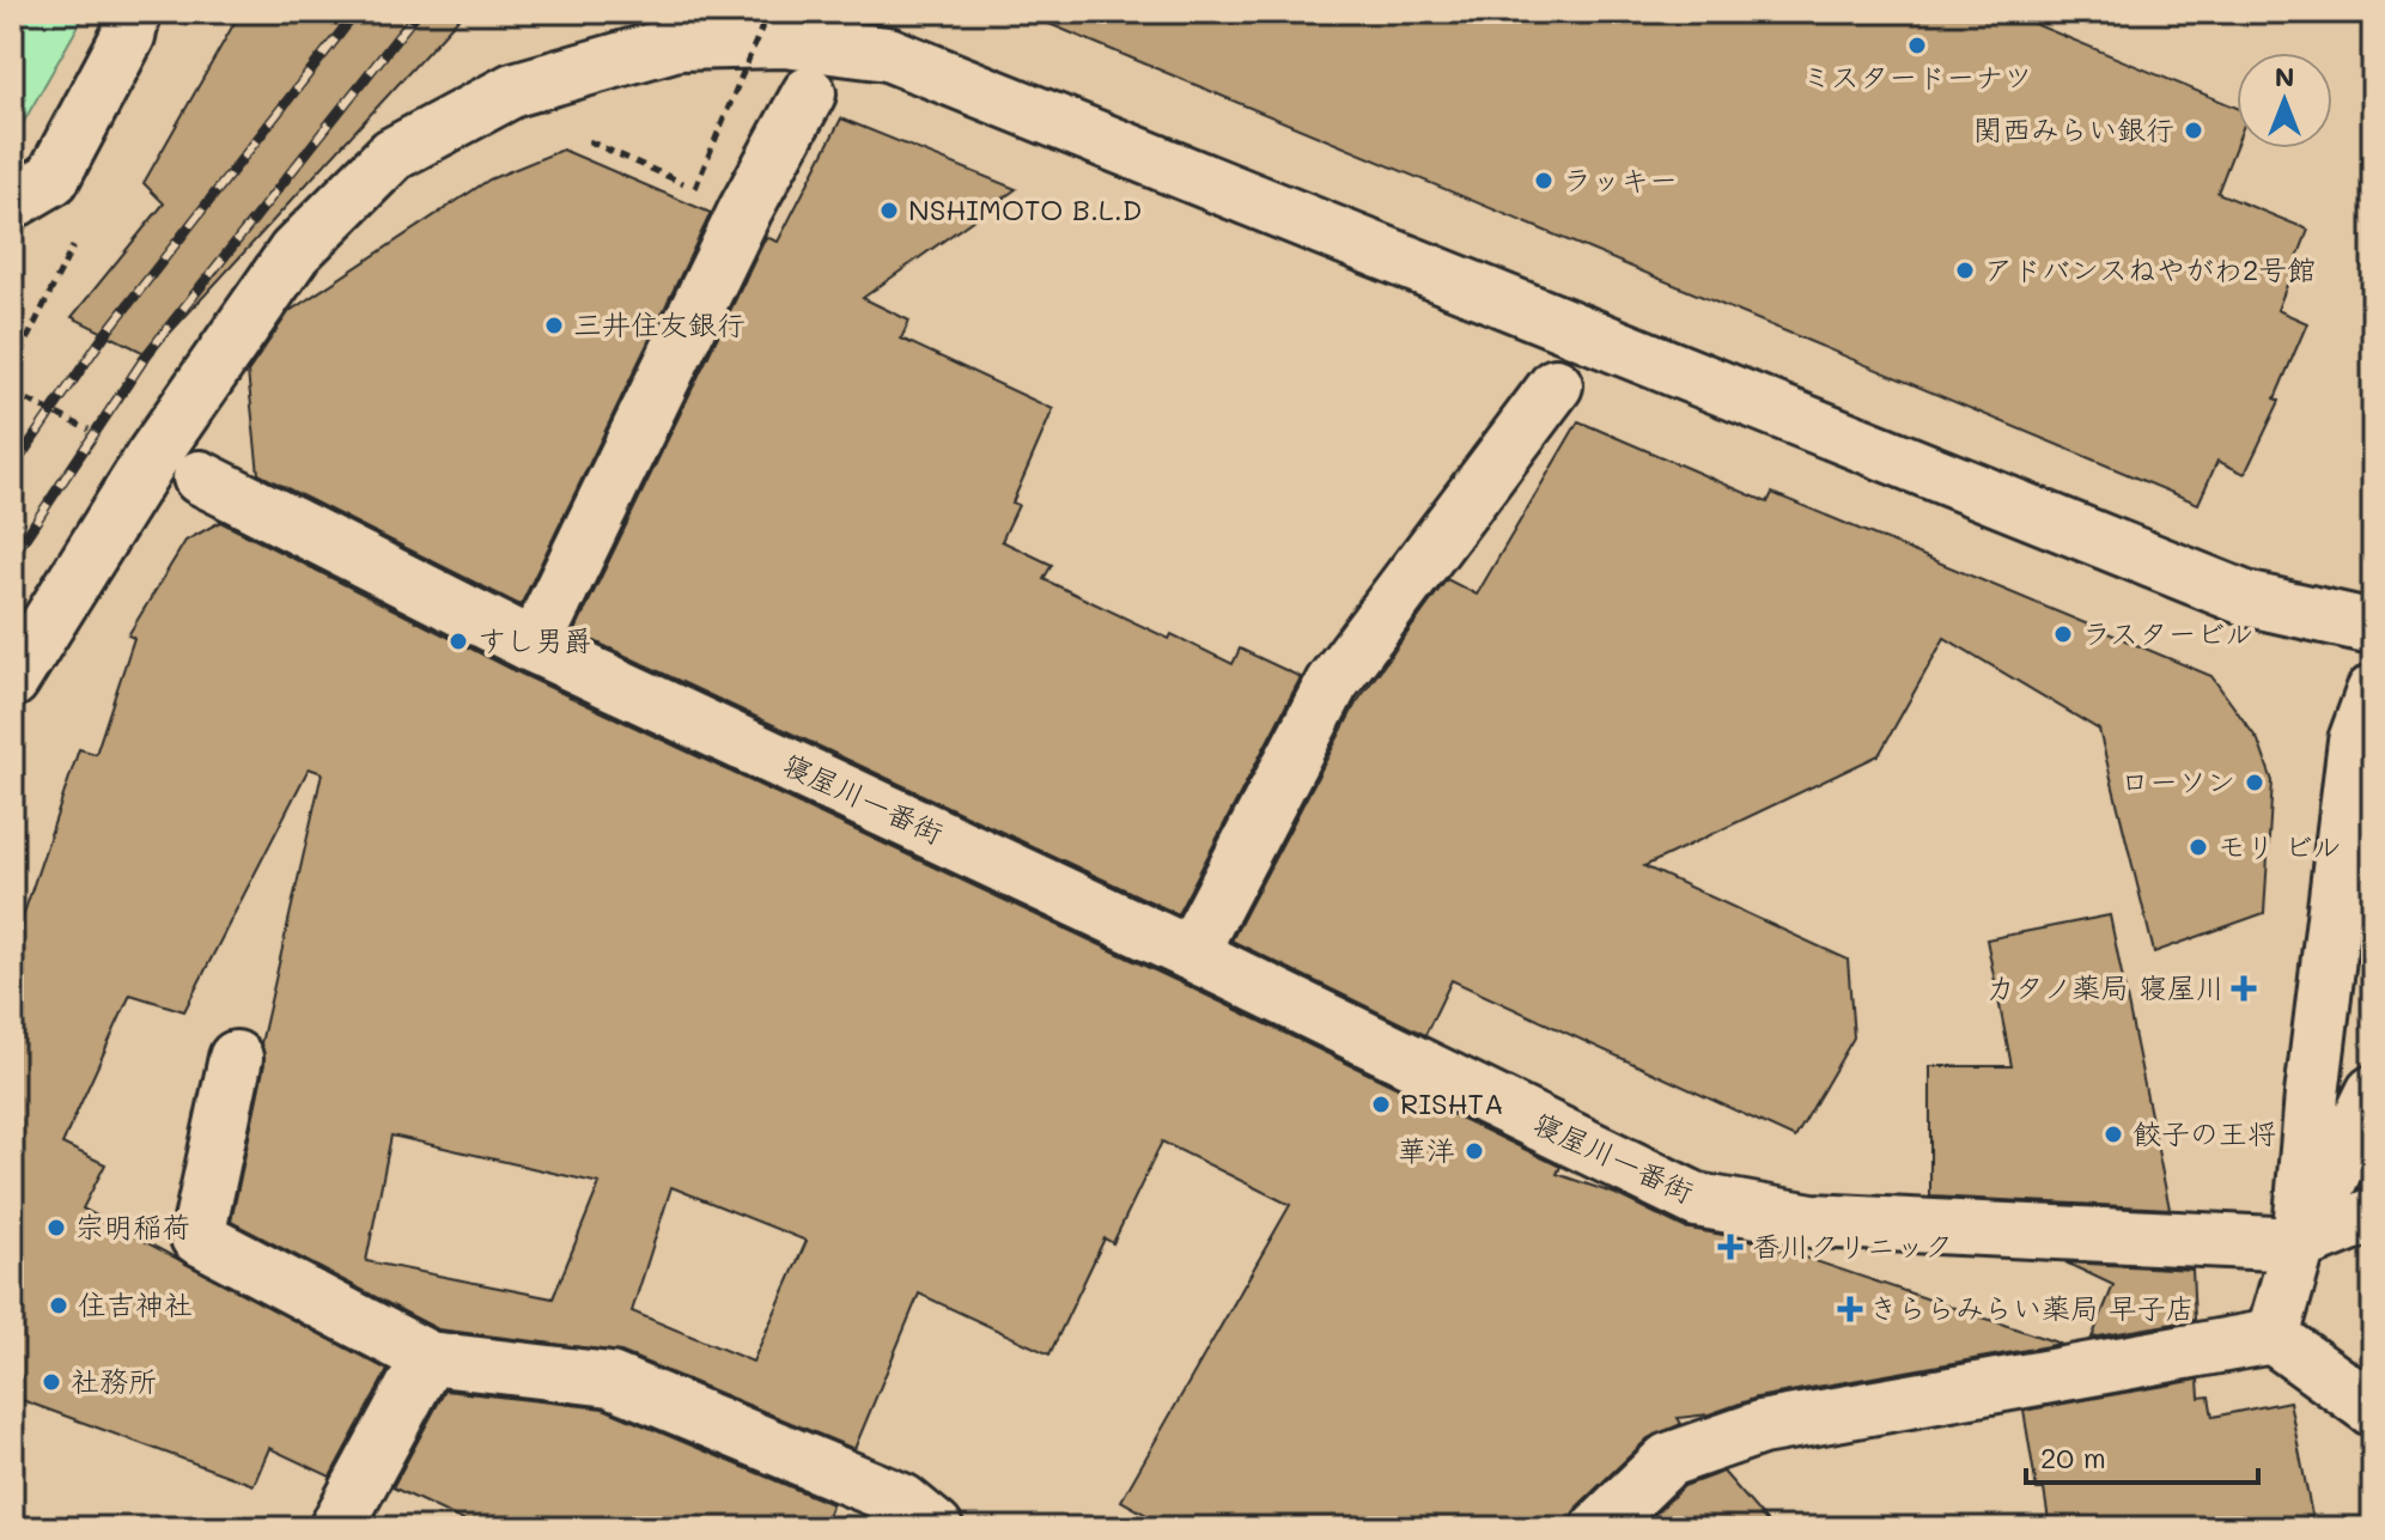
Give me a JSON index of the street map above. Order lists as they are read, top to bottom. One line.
{"streets":{"street":["寝屋川一番街"]},"places":{"other":["ミスタードーナツ","関西みらい銀行","ラッキー","NSHIMOTO B.L.D","アドバンスねやがわ2号館","三井住友銀行","ラスタービル","すし男爵","ローソン","モリ ビル","RISHTA","餃子の王将","華洋","宗明稲荷","住吉神社","社務所"],"health":["カタノ薬局 寝屋川","香川クリニック","きららみらい薬局 早子店"]},"scale_bar":"20 m","north":"top"}
